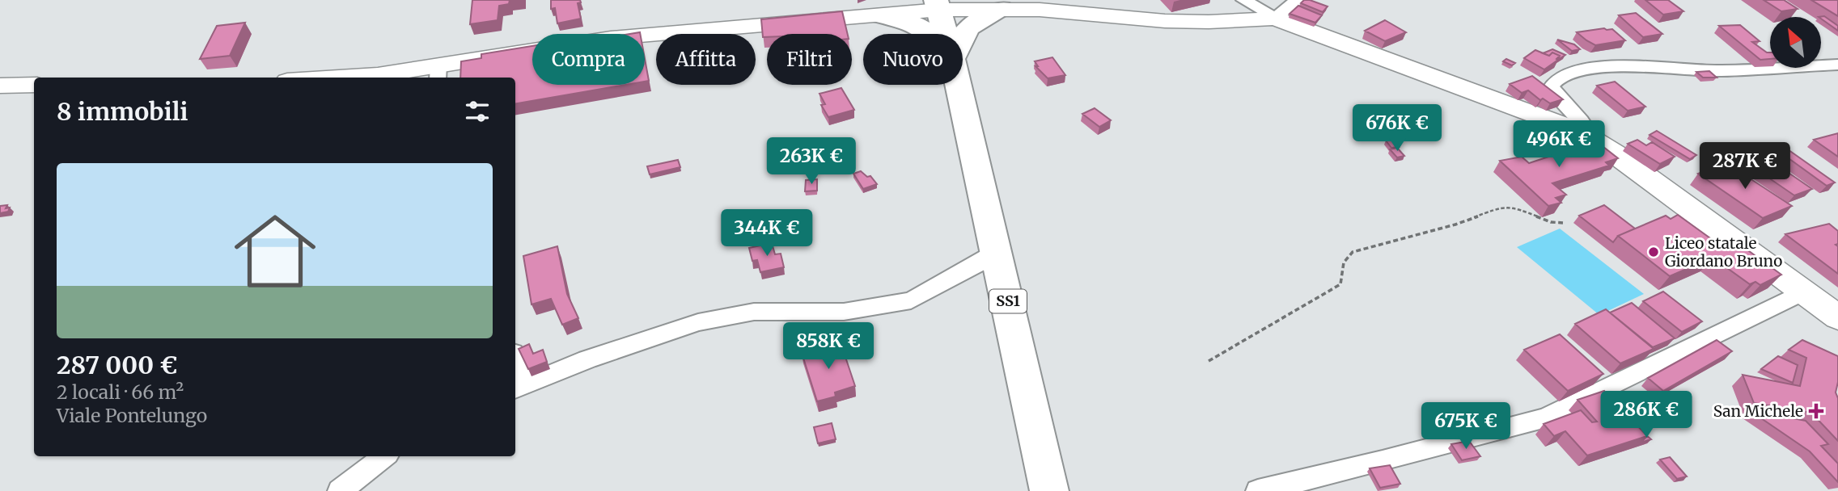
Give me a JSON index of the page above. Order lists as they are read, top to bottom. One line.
{"streets":{"main road":["SS1"]},"places":{"other":["Liceo statale Giordano Bruno"],"health":["San Michele"]},"north":"top left","page":{"chip":["Compra","Affitta","Filtri","Nuovo"],"heading":"8 immobili","price":["676K €","496K €","263K €","287K €","344K €","858K €","286K €","675K €"],"list":[{"name":"287 000 €","note":"2 locali · 66 m² · Viale Pontelungo"}]}}
